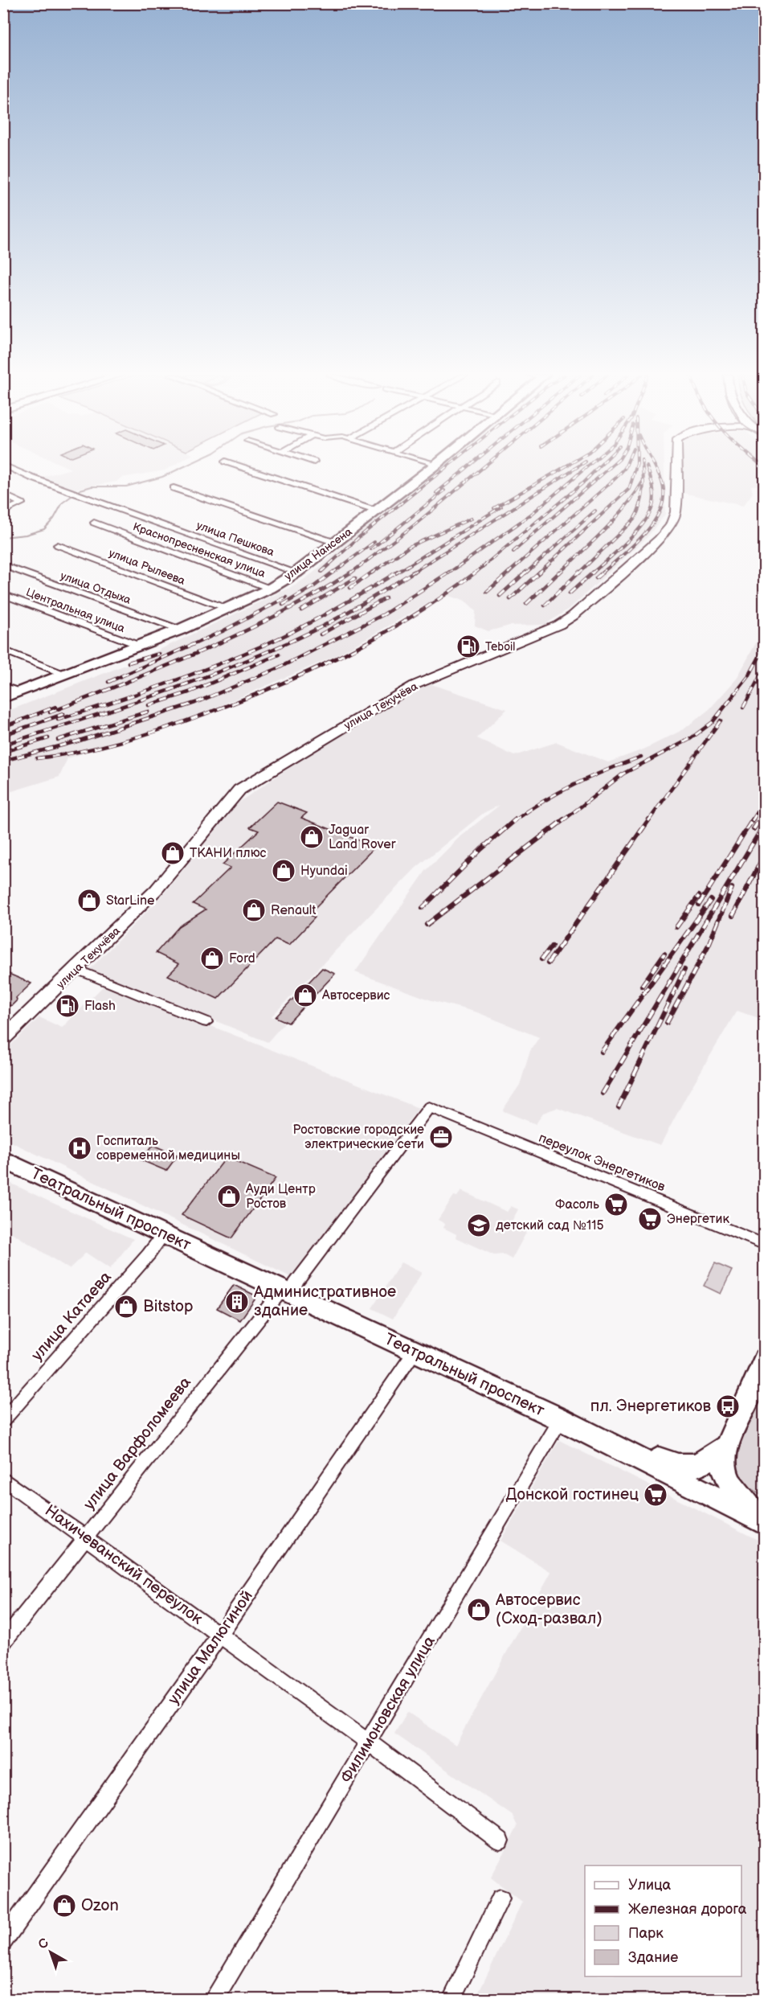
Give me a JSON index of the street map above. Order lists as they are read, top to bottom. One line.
{"streets":{"main road":["улица Нансена","улица Текучёва","Театральный проспект"],"street":["улица Пешкова","Краснопресненская улица","улица Рылеева","улица Отдыха","Центральная улица","переулок Энергетиков","улица Катаева","улица Варфоломеева","Нахичеванский переулок","улица Малюгиной","Филимоновская улица"]},"crossings":[["улица Пешкова","улица Нансена"],["Краснопресненская улица","улица Нансена"],["улица Нансена","улица Рылеева"],["улица Нансена","улица Отдыха"],["улица Нансена","Центральная улица"],["переулок Энергетиков","улица Варфоломеева"],["Театральный проспект","улица Катаева"],["Театральный проспект","улица Варфоломеева"],["Театральный проспект","улица Малюгиной"],["Театральный проспект","Филимоновская улица"],["улица Варфоломеева","Нахичеванский переулок"],["Нахичеванский переулок","улица Малюгиной"],["Нахичеванский переулок","Филимоновская улица"]],"places":{"fuel station":["Teboil","Flash"],"shop":["Jaguar Land Rover","ТКАНИ плюс","Hyundai","StarLine","Renault","Ford","Автосервис","Ауди Центр Ростов","Bitstop","Автосервис (Сход-развал)","Ozon"],"office":["Ростовские городские электрические сети"],"hospital":["Госпиталь современной медицины"],"supermarket":["Фасоль","Энергетик","Донской гостинец"],"school or university":["детский сад №115"],"building":["Административное здание"],"bus stop":["пл. Энергетиков"]},"legend":["Улица","Железная дорога","Парк","Здание"],"north":"top left"}
